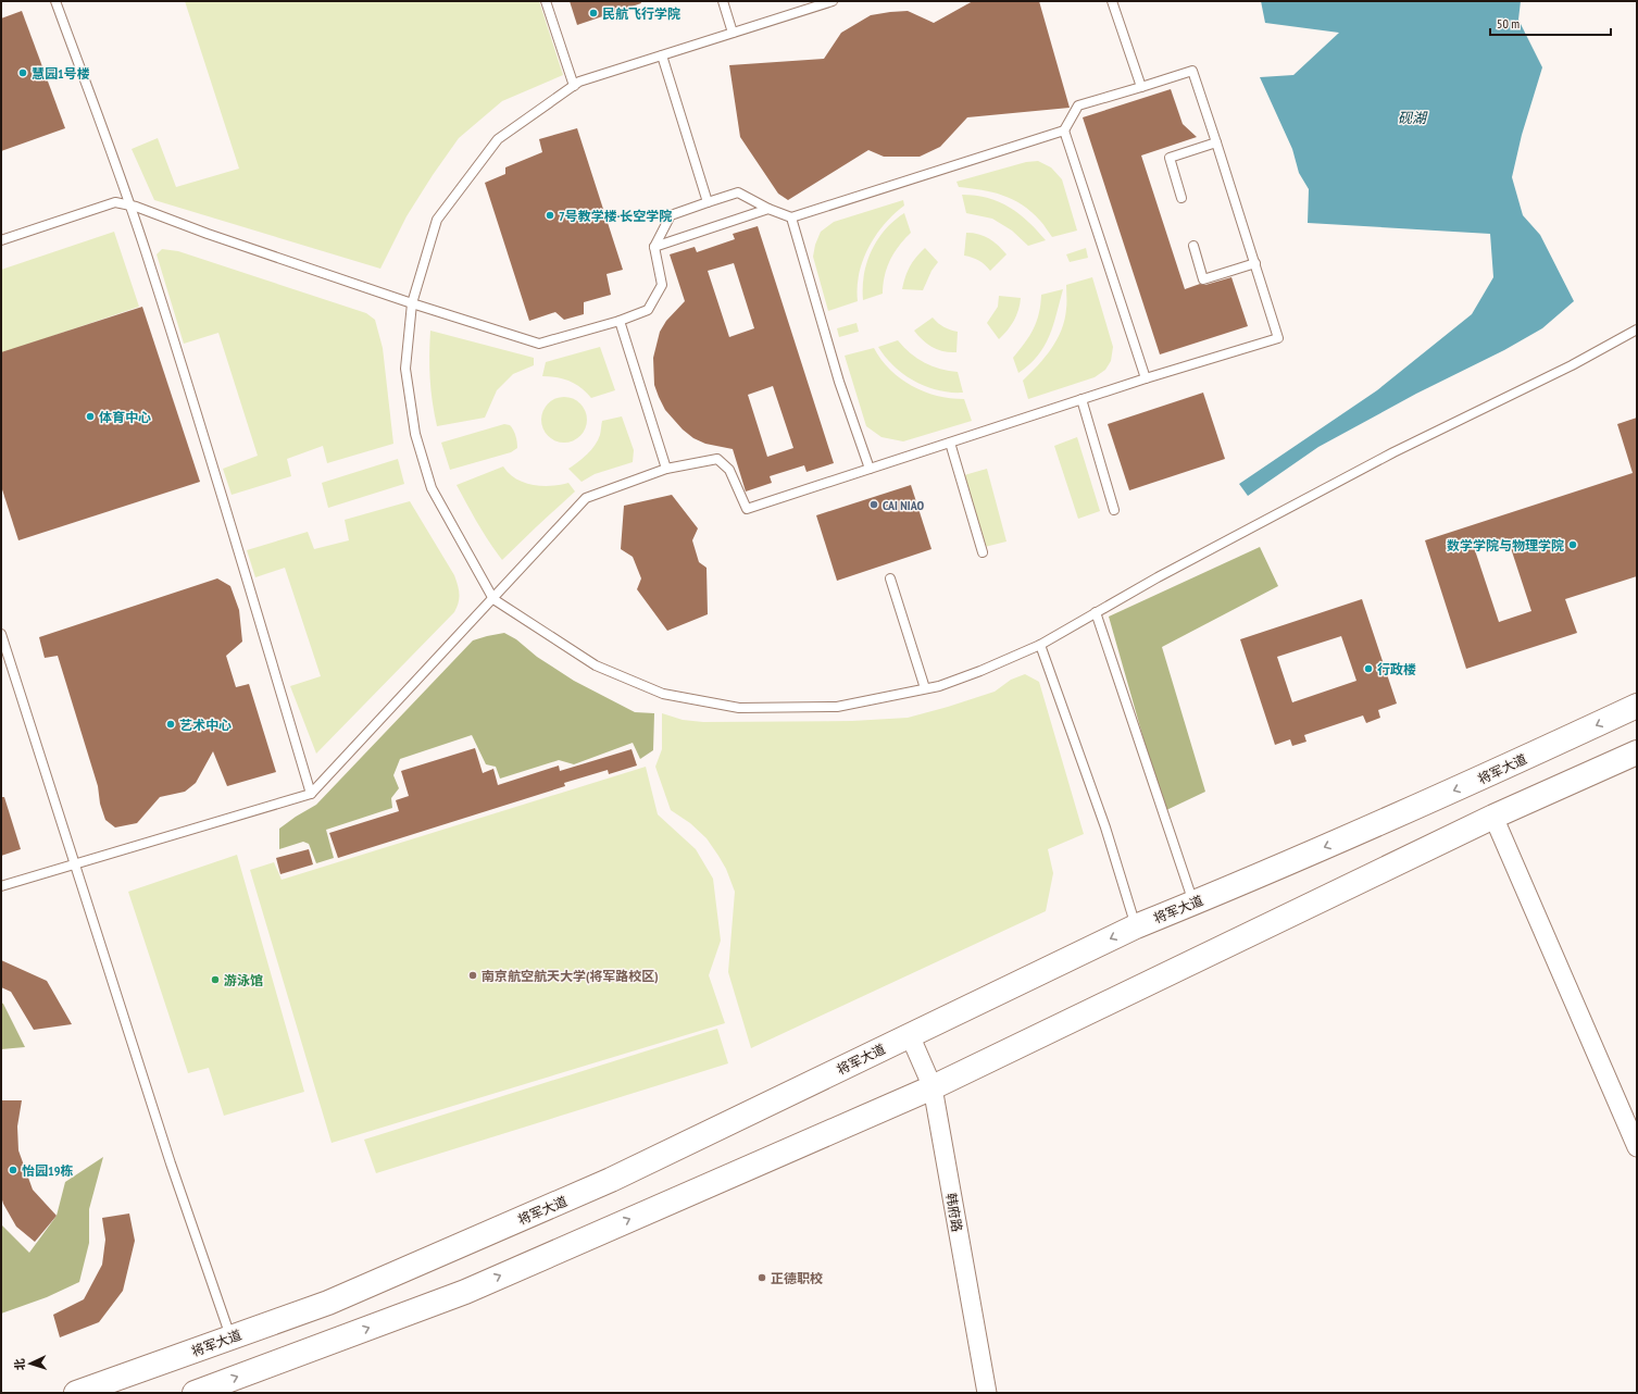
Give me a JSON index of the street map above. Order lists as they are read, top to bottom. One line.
{"streets":{"main road":["将军大道"],"street":["韩府路"]},"crossings":[["将军大道","韩府路"]],"water":["砚湖"],"places":["民航飞行学院","慧园1号楼","7号教学楼·长空学院","体育中心","CAI NIAO","数学学院与物理学院","行政楼","艺术中心","南京航空航天大学(将军路校区)","游泳馆","怡园19栋","正德职校"],"scale_bar":"50 m","north":"left"}
